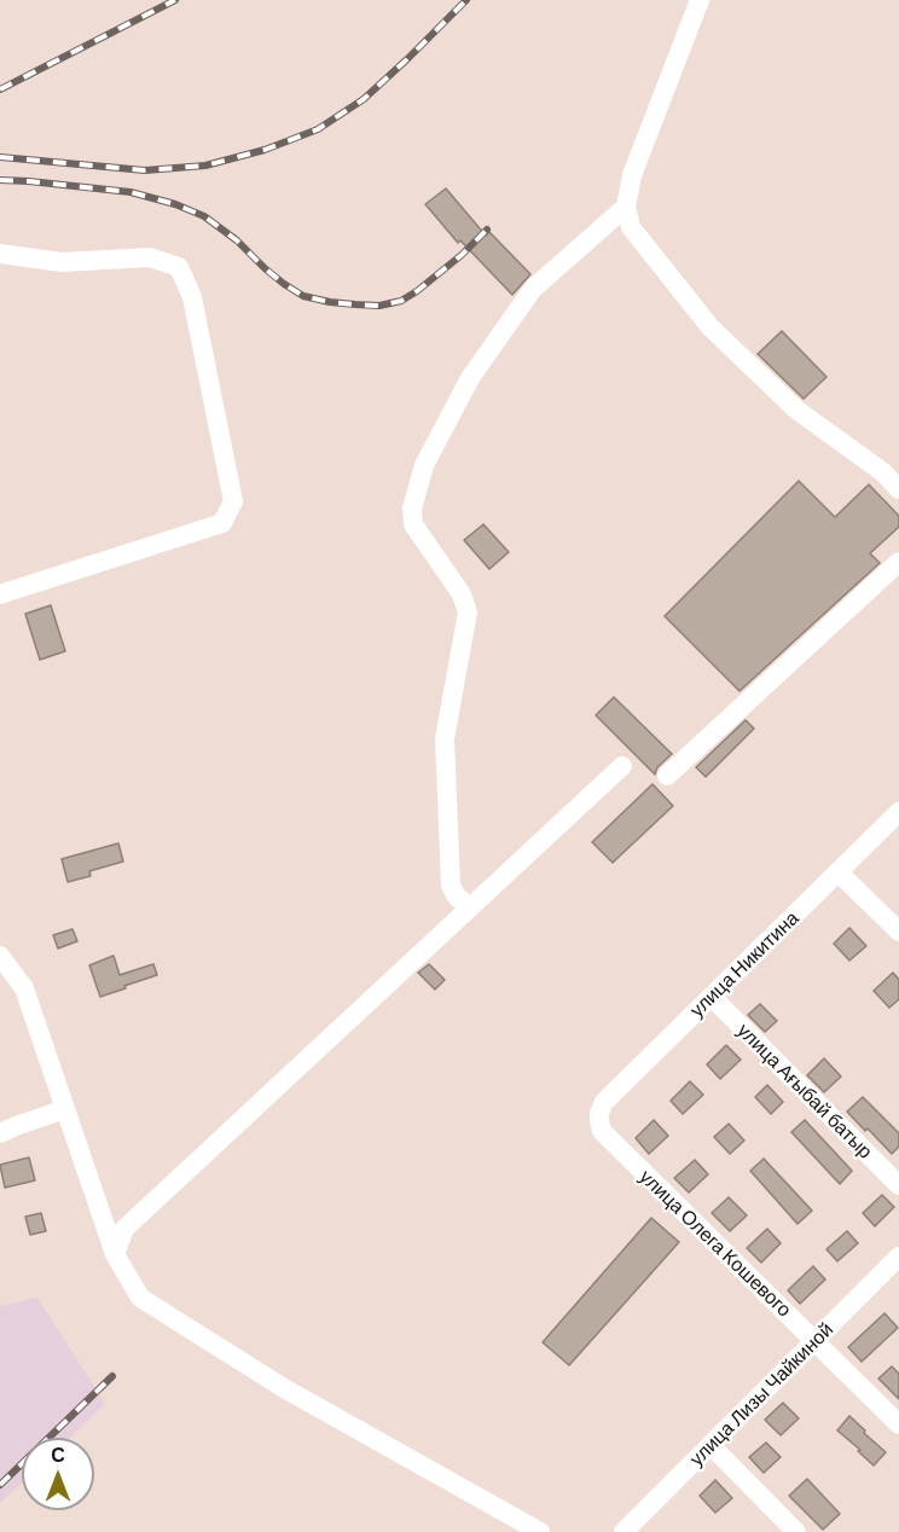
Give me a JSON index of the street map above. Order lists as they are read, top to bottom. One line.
{"streets":{"street":["улица Никитина","улица Ағыбай батыр","улица Олега Кошевого","улица Лизы Чайкиной"]},"crossings":[["улица Никитина","улица Ағыбай батыр"],["улица Никитина","улица Олега Кошевого"],["улица Олега Кошевого","улица Лизы Чайкиной"]],"north":"top"}
